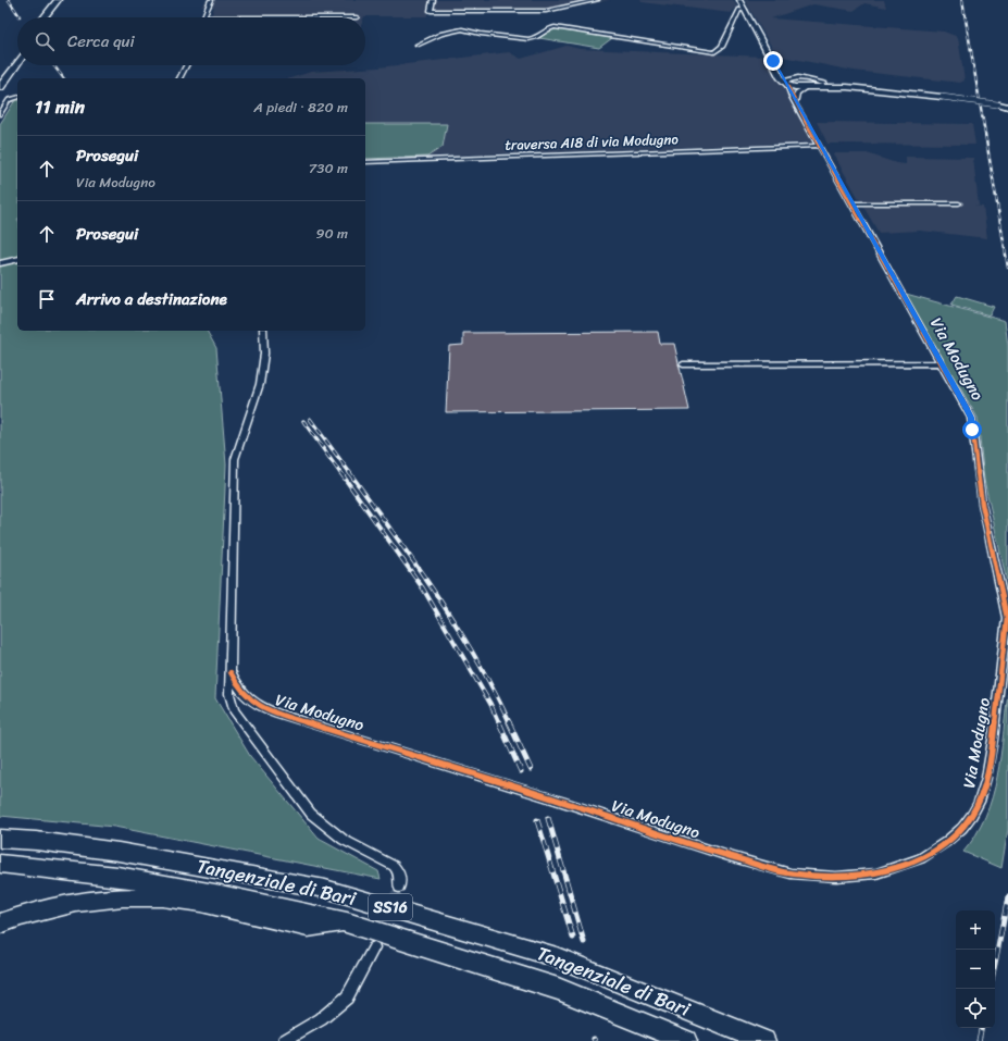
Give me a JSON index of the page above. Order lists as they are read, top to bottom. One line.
{"streets":{"highway":["Tangenziale di Bari","SS16"],"street":["traversa AI8 di via Modugno","Via Modugno"]},"crossings":[["traversa AI8 di via Modugno","Via Modugno"]],"page":{"search":"Cerca qui","heading":["11 min","A piedi · 820 m"],"list":[["Prosegui","Via Modugno","730 m"],["Prosegui","90 m"],"Arrivo a destinazione"],"map_buttons":["+","−"]}}
